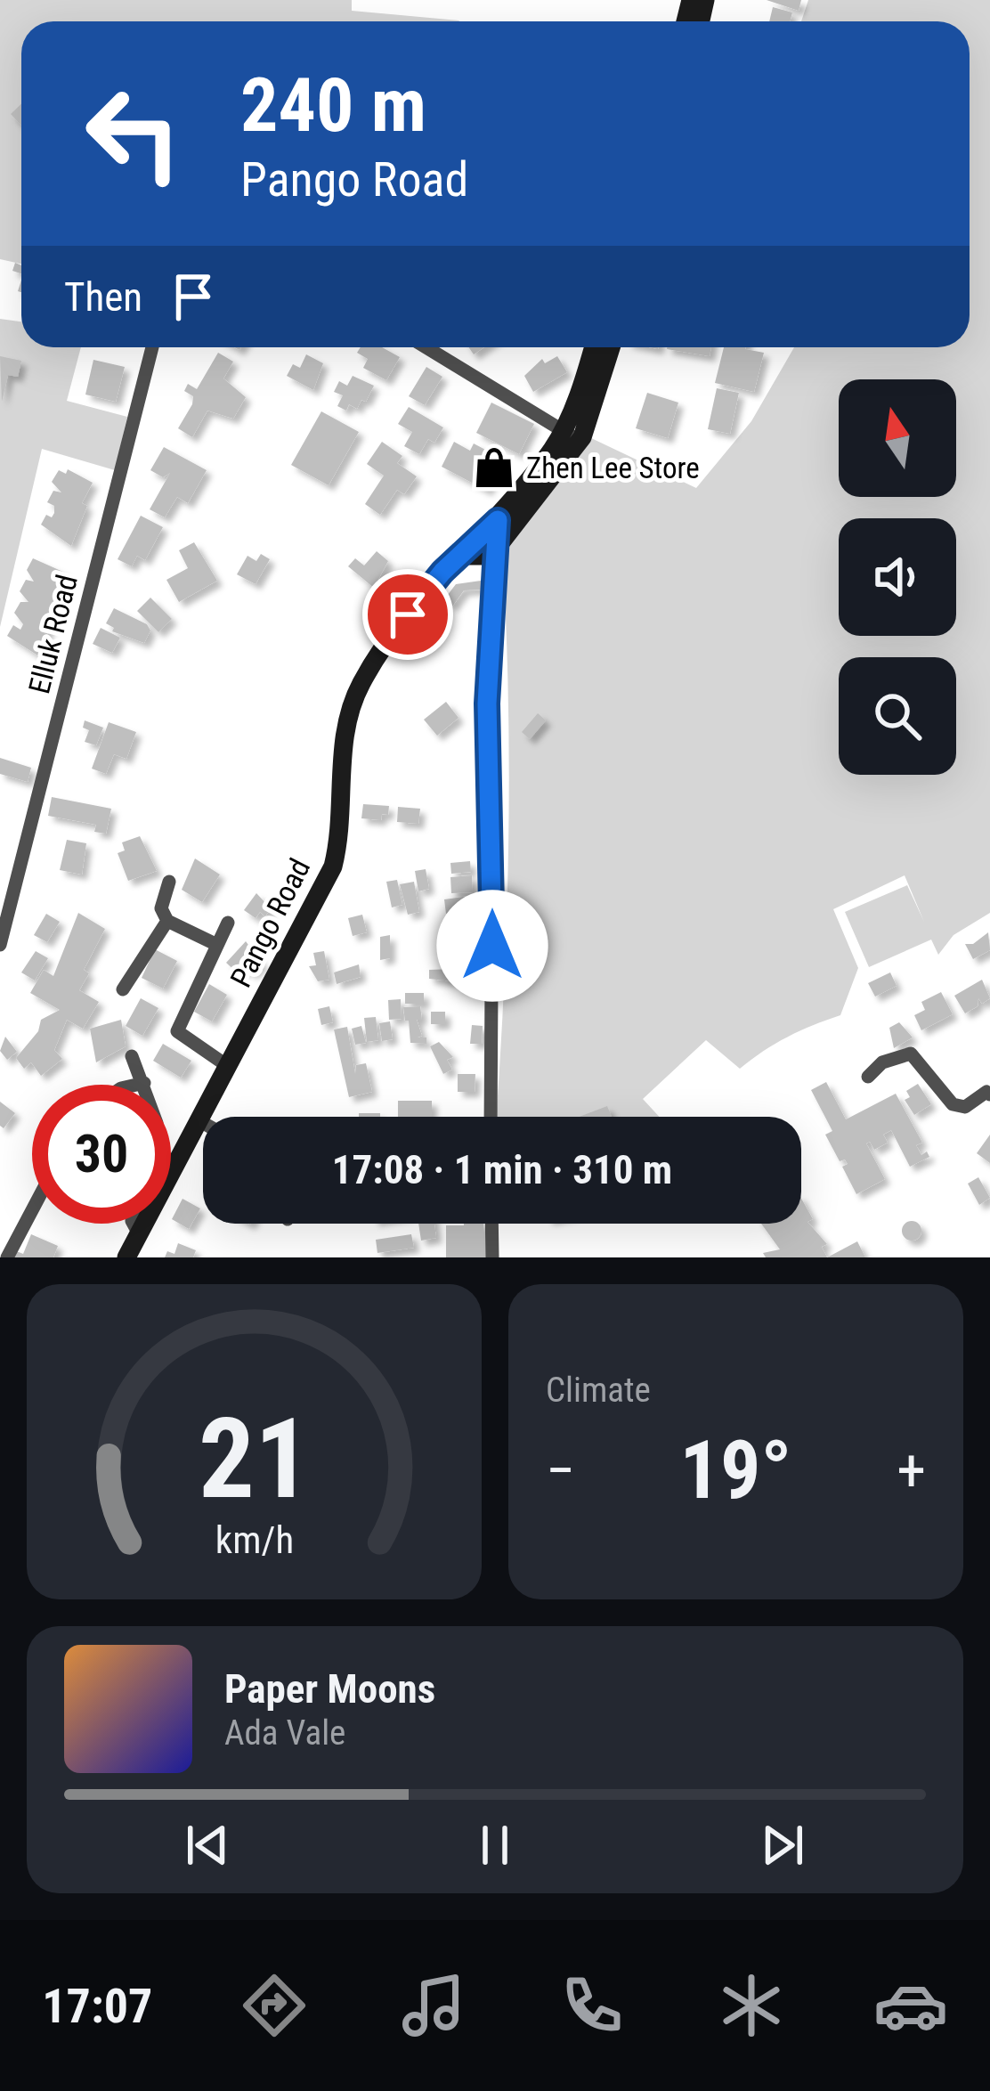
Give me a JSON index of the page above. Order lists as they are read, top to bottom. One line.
{"streets":{"street":["Elluk Road","Pango Road"]},"places":{"shop":["Zhen Lee Store"]},"north":"top","page":{"turn":["240 m","Pango Road"],"then":"Then","limit":"30","trip":"17:08 · 1 min · 310 m","tile":"Climate","heat":["−","19°","+"],"song":["Paper Moons","Ada Vale"],"tabs":"17:07","gauge":["21","km/h"]}}
